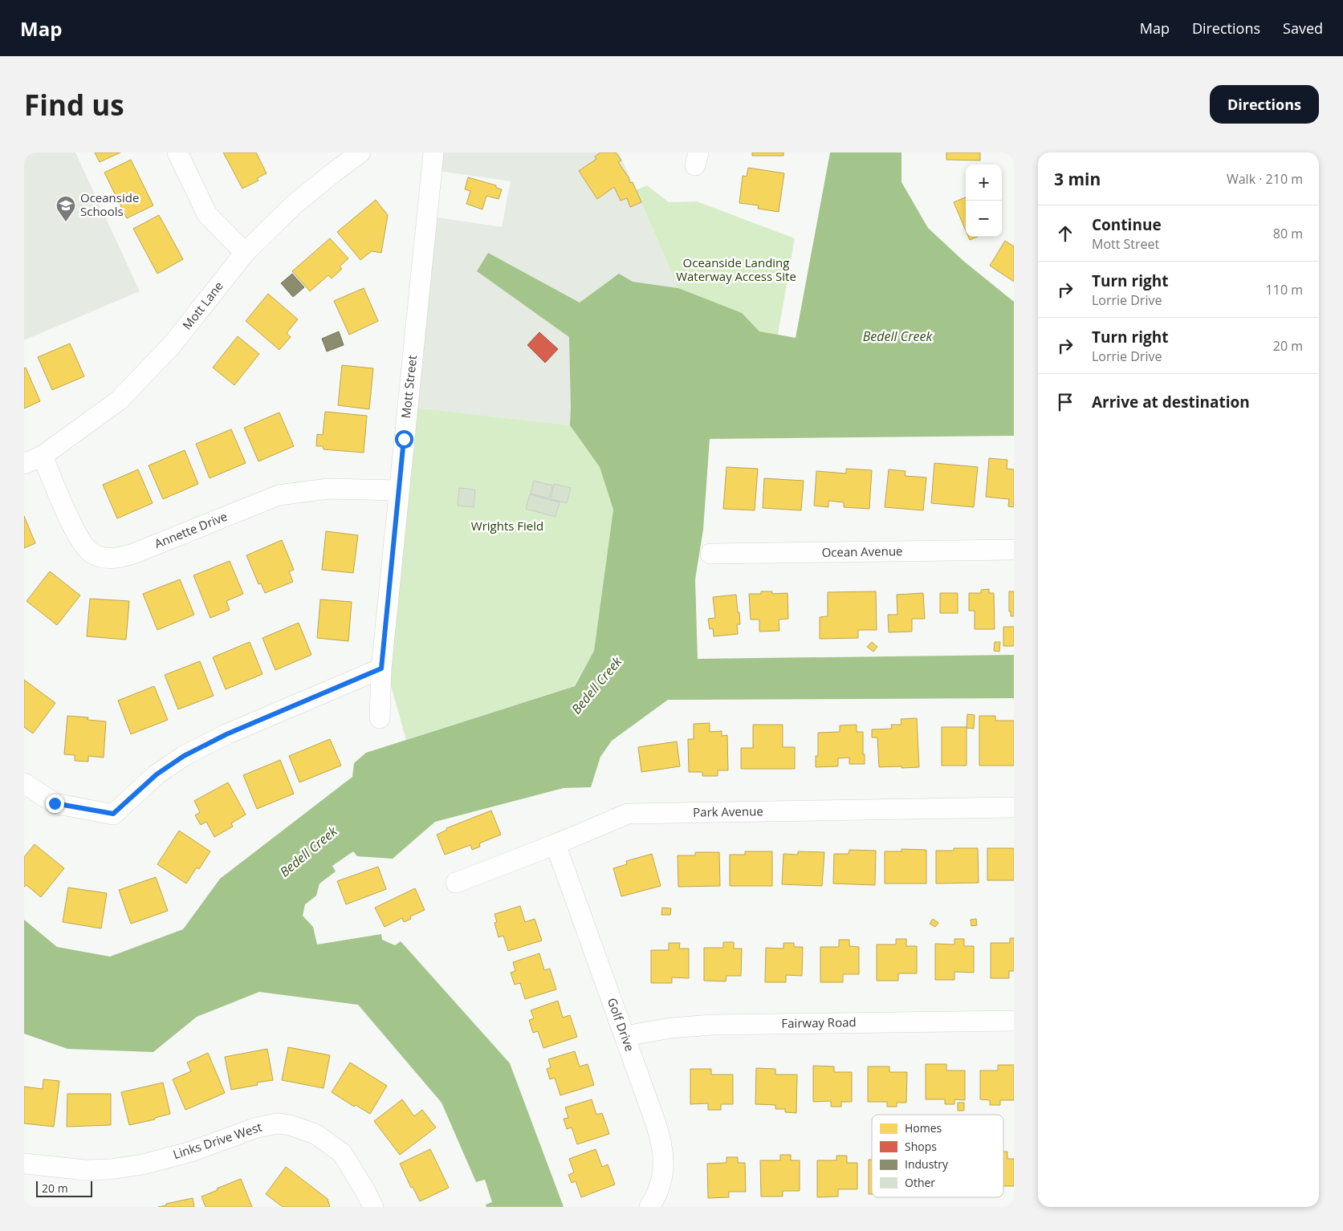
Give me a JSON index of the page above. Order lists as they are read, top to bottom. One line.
{"streets":{"street":["Mott Lane","Mott Street","Annette Drive","Ocean Avenue","Park Avenue","Fairway Road","Golf Drive","Links Drive West"]},"crossings":[["Mott Lane","Annette Drive"],["Mott Street","Annette Drive"],["Park Avenue","Golf Drive"],["Fairway Road","Golf Drive"]],"water":["Bedell Creek"],"parks":["Oceanside Landing Waterway Access Site","Wrights Field"],"places":{"school or university":["Oceanside Schools"]},"legend":["Homes","Shops","Industry","Other"],"scale_bar":"20 m","page":{"header":"Map","nav":["Map","Directions","Saved"],"buttons":"Directions","title":"Find us","heading":["3 min","Walk · 210 m"],"map_buttons":["+","−"],"list":[["Continue","Mott Street","80 m"],["Turn right","Lorrie Drive","110 m"],["Turn right","Lorrie Drive","20 m"],"Arrive at destination"],"scale":"20 m"}}
